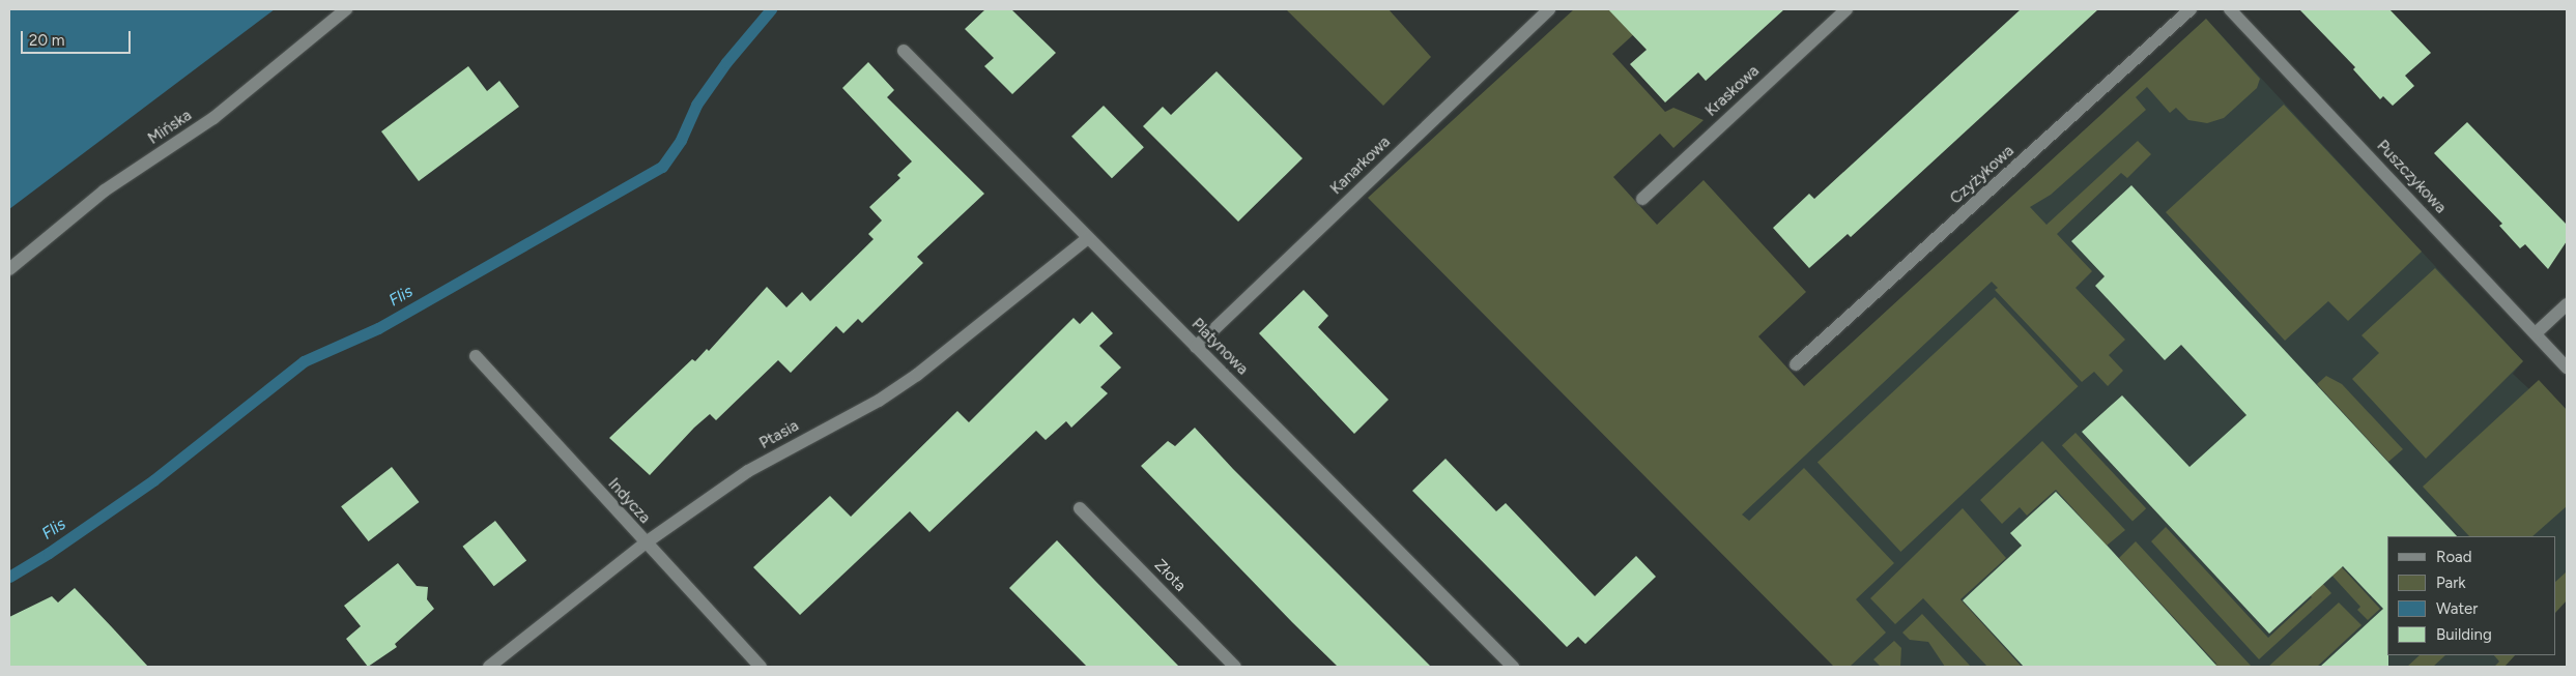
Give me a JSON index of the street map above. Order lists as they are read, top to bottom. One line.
{"streets":{"street":["Kraskowa","Mińska","Kanarkowa","Czyżykowa","Puszczykowa","Platynowa","Ptasia","Indycza","Złota"]},"crossings":[["Kanarkowa","Platynowa"],["Platynowa","Ptasia"],["Ptasia","Indycza"]],"water":["Flis"],"legend":["Road","Park","Water","Building"],"scale_bar":"20 m"}
